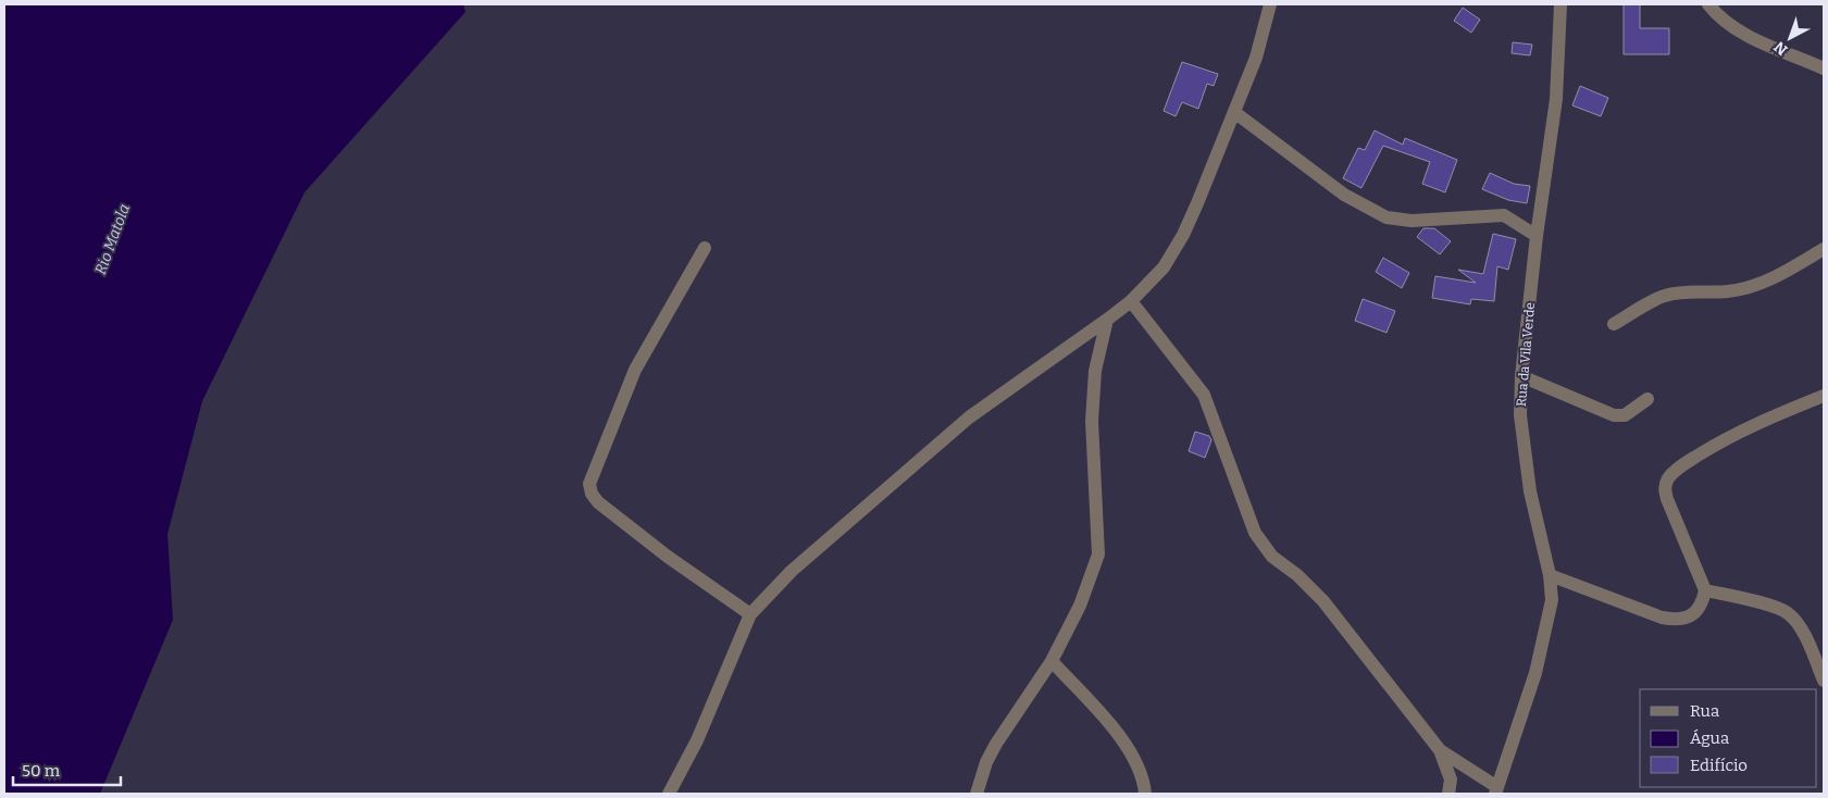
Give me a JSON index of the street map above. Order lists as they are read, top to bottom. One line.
{"streets":{"street":["Rua da Vila Verde"]},"water":["Rio Matola"],"legend":["Rua","Água","Edifício"],"scale_bar":"50 m","north":"bottom left"}
